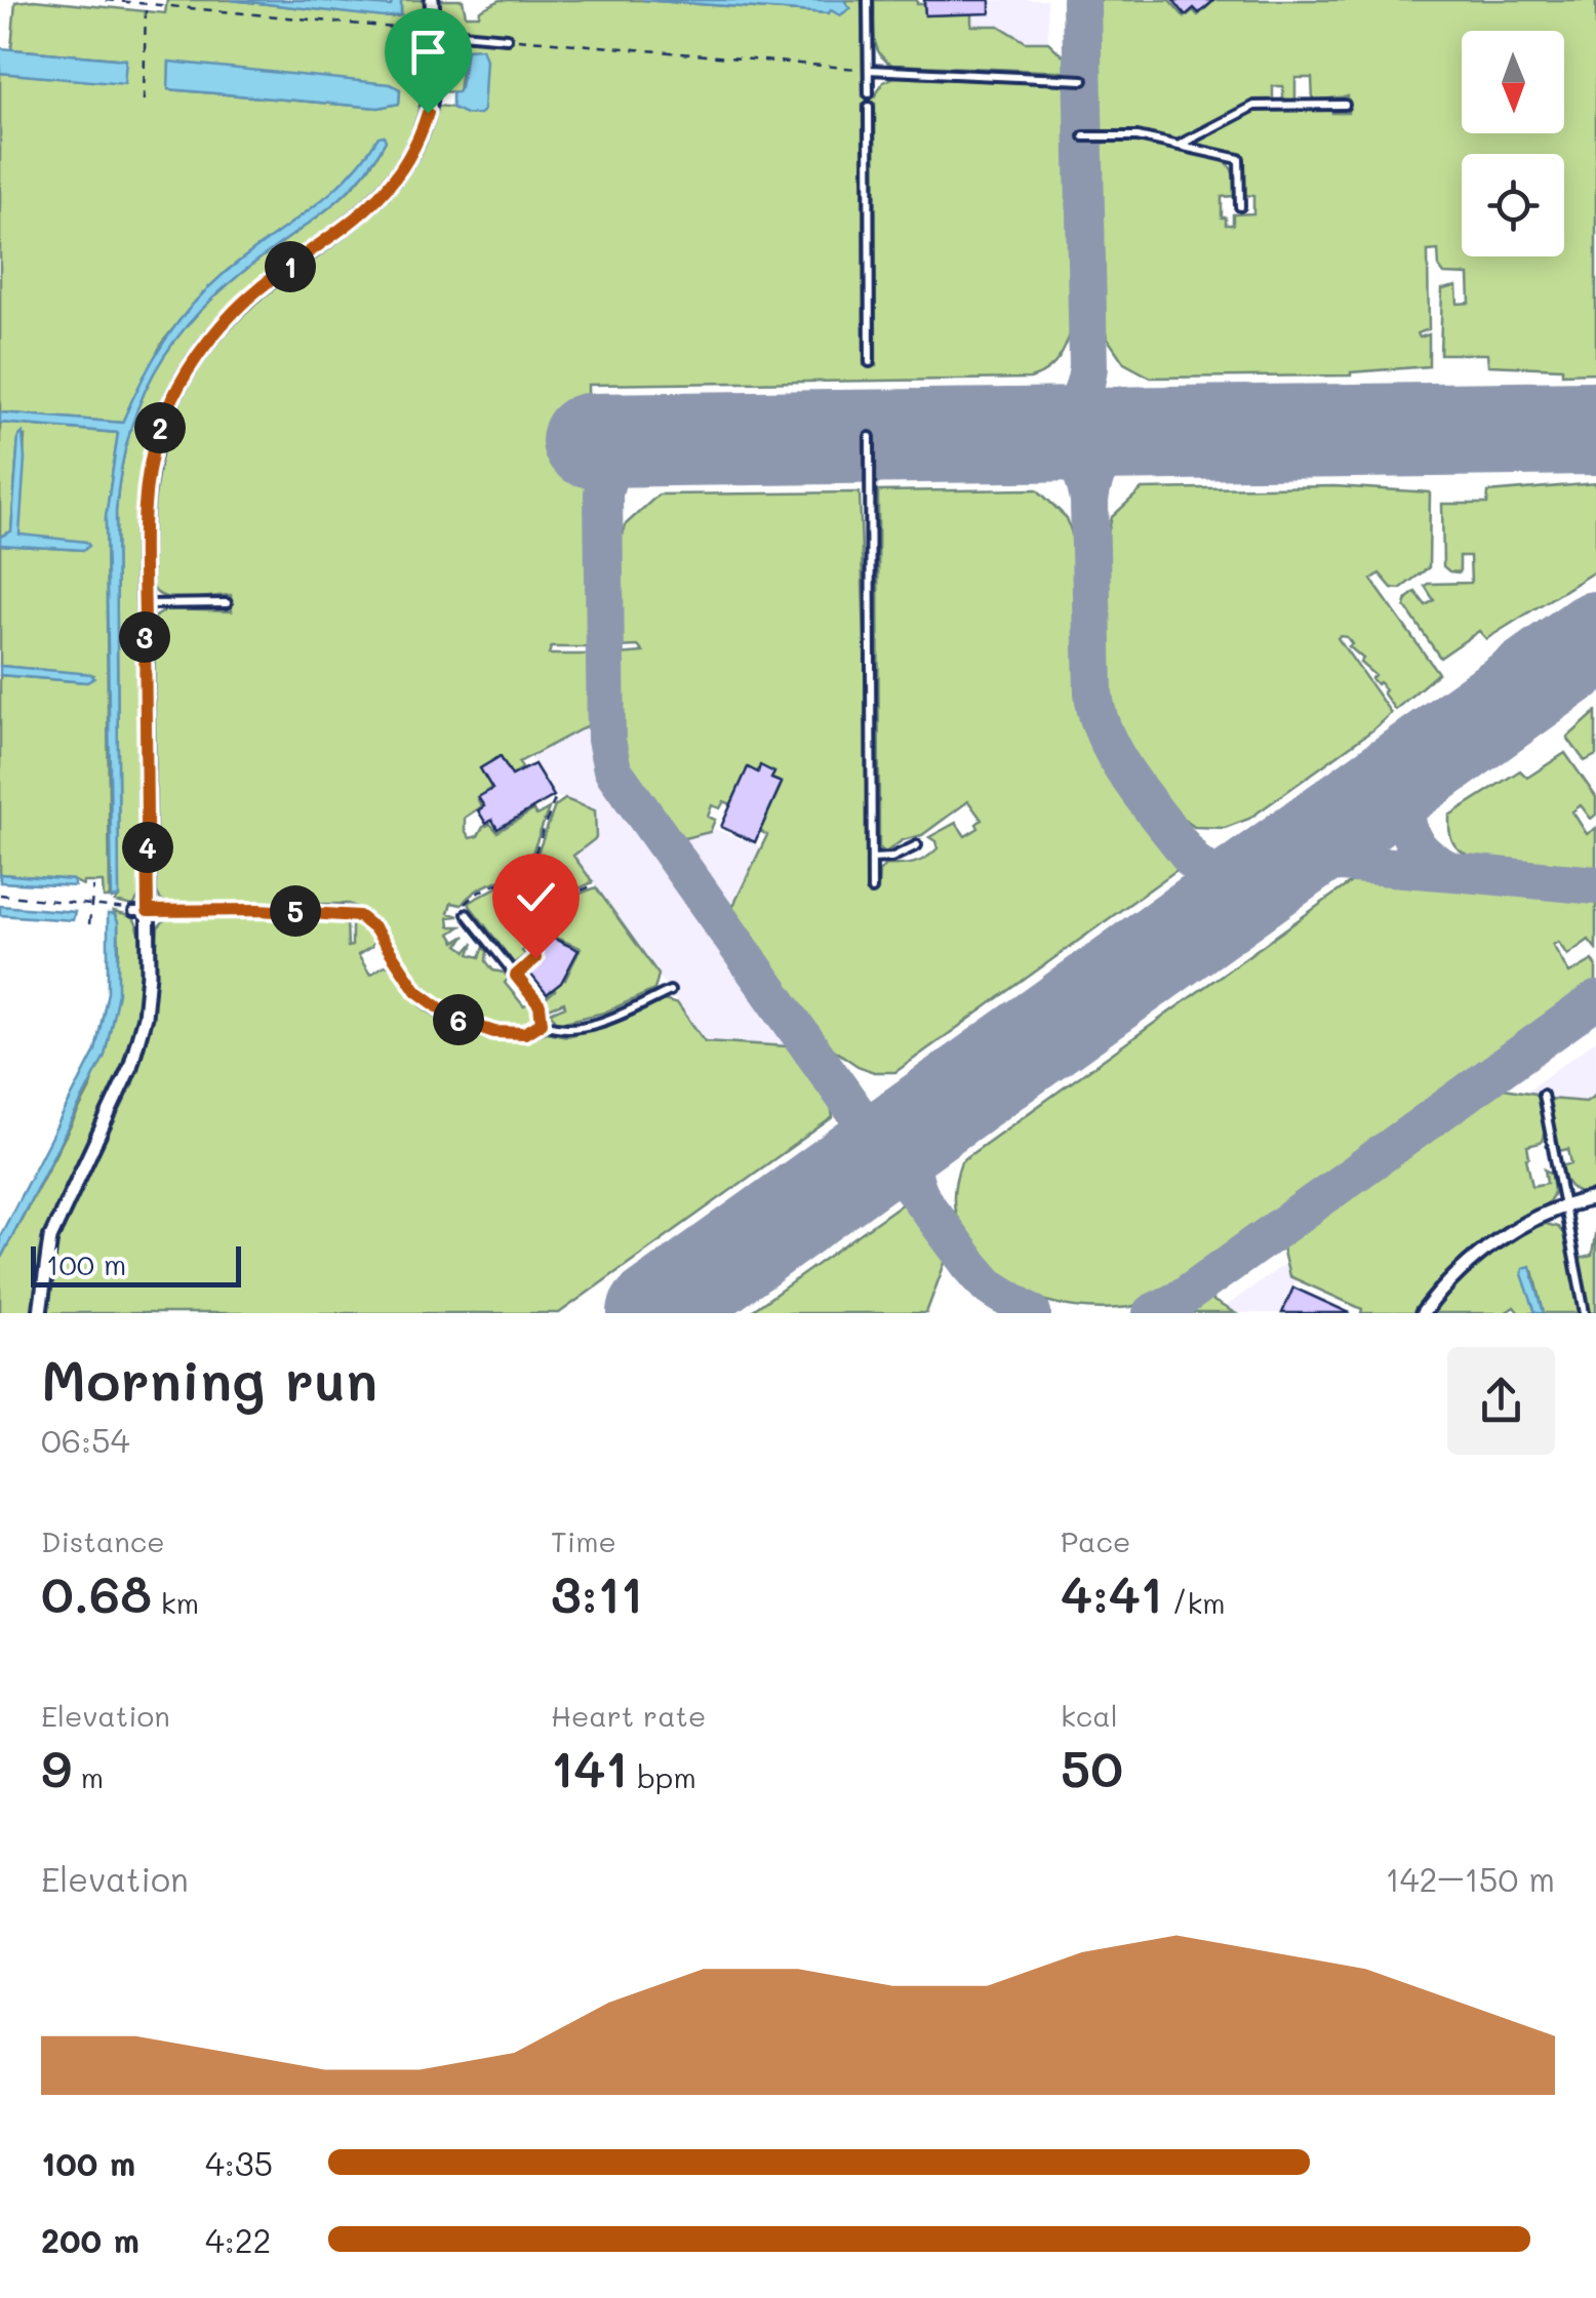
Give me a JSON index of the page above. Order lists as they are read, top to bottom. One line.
{"scale_bar":"100 m","north":"bottom","page":{"pins":["1","2","3","4","5","6"],"scale":"100 m","heading":["Morning run","06:54"],"stats":[["Distance","0.68 km"],["Time","3:11"],["Pace","4:41 /km"],["Elevation","9 m"],["Heart rate","141 bpm"],["kcal","50"]],"chart":["Elevation","142–150 m"],"list":[{"name":"100 m","note":"4:35"},{"name":"200 m","note":"4:22"}]}}
